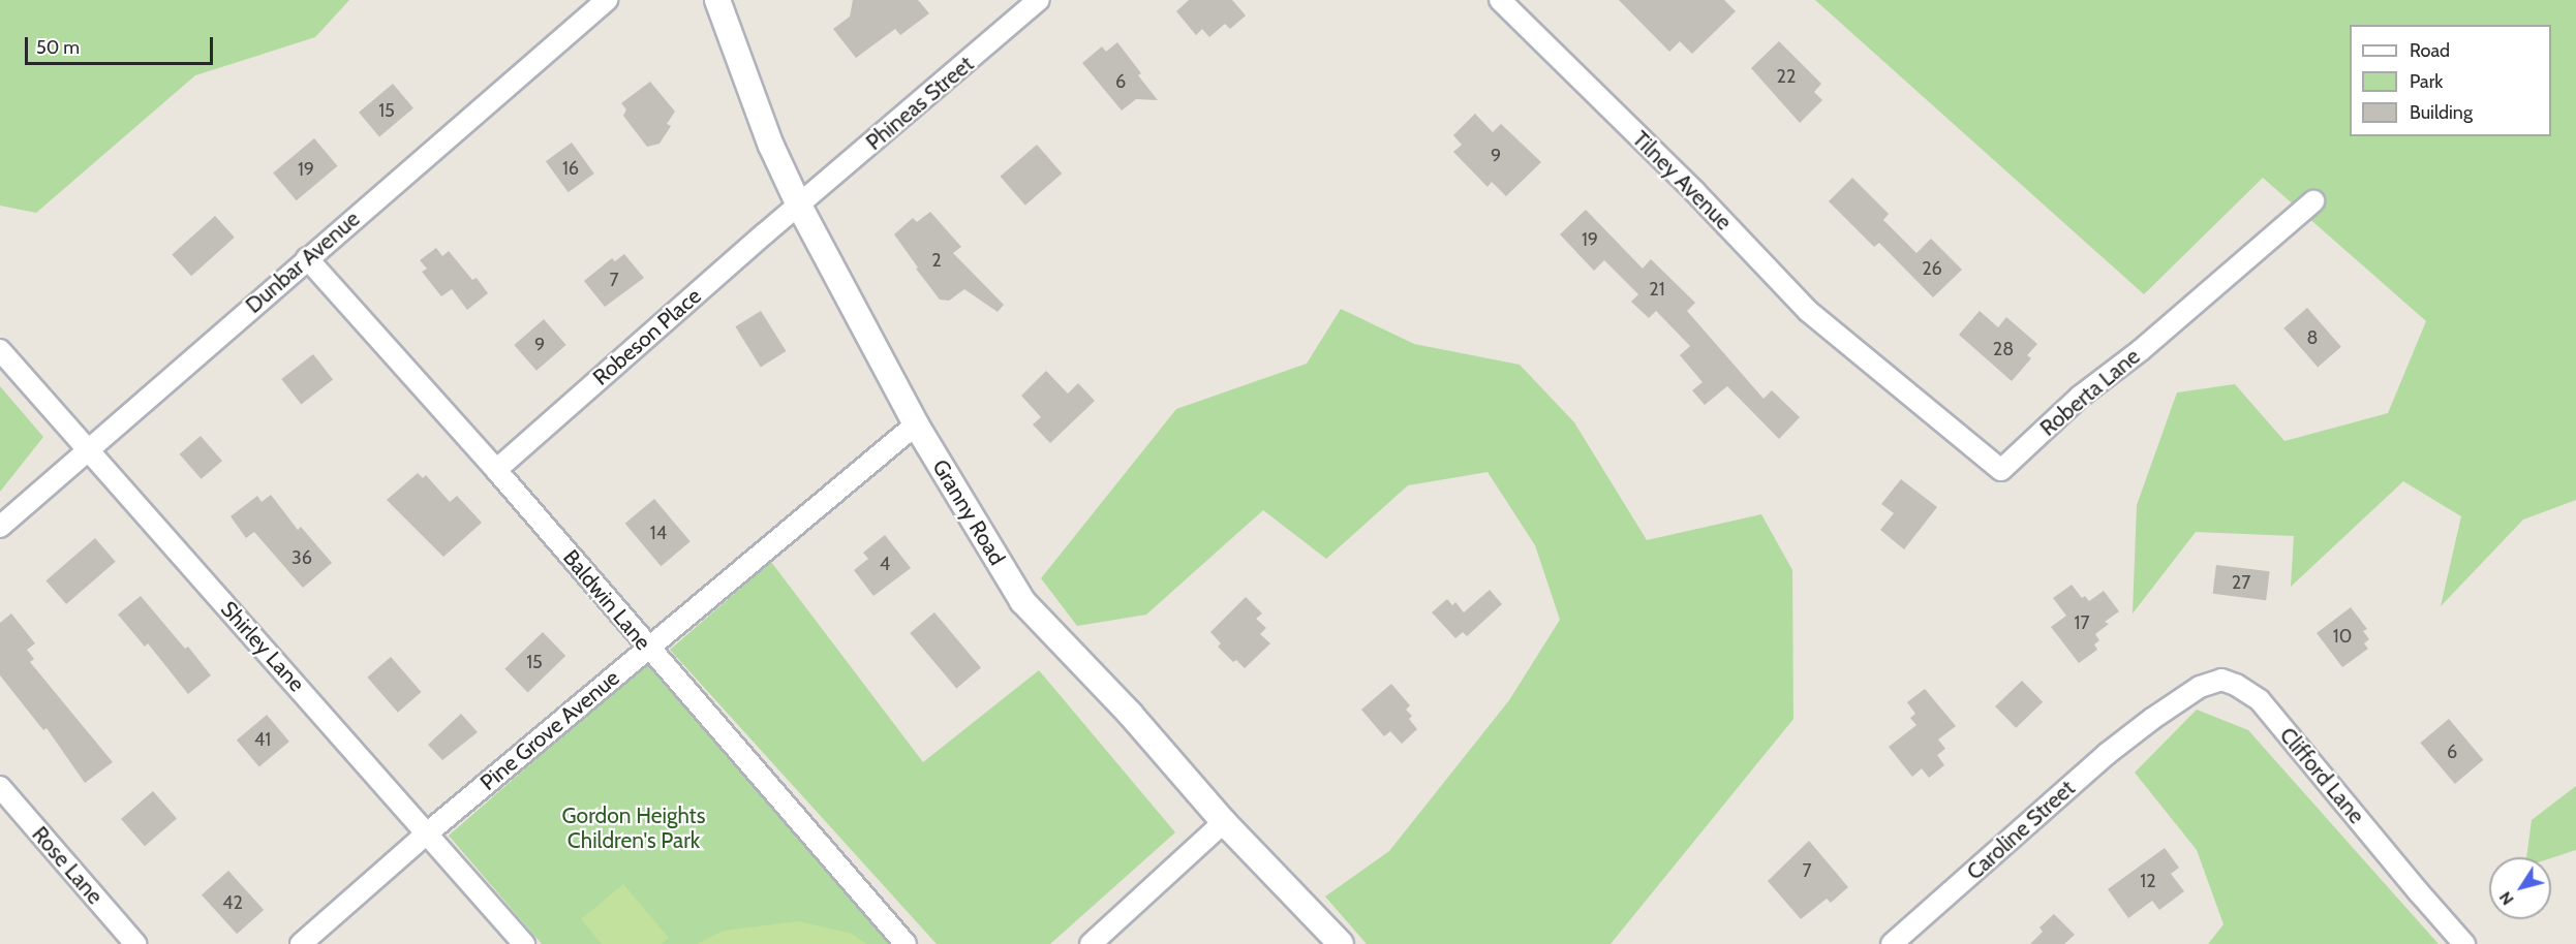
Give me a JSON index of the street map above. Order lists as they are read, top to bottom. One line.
{"streets":{"street":["Phineas Street","Tilney Avenue","Dunbar Avenue","Robeson Place","Roberta Lane","Granny Road","Baldwin Lane","Shirley Lane","Pine Grove Avenue","Clifford Lane","Caroline Street","Rose Lane"]},"crossings":[["Phineas Street","Robeson Place"],["Phineas Street","Granny Road"],["Tilney Avenue","Roberta Lane"],["Dunbar Avenue","Baldwin Lane"],["Dunbar Avenue","Shirley Lane"],["Robeson Place","Granny Road"],["Robeson Place","Baldwin Lane"],["Granny Road","Pine Grove Avenue"],["Baldwin Lane","Pine Grove Avenue"],["Shirley Lane","Pine Grove Avenue"],["Clifford Lane","Caroline Street"]],"parks":["Gordon Heights Children's Park"],"house_numbers":["22","6","15","9","16","19","19","2","26","7","21","8","9","28","14","36","4","27","17","10","15","41","6","7","12","42"],"legend":["Road","Park","Building"],"scale_bar":"50 m","north":"bottom left"}
